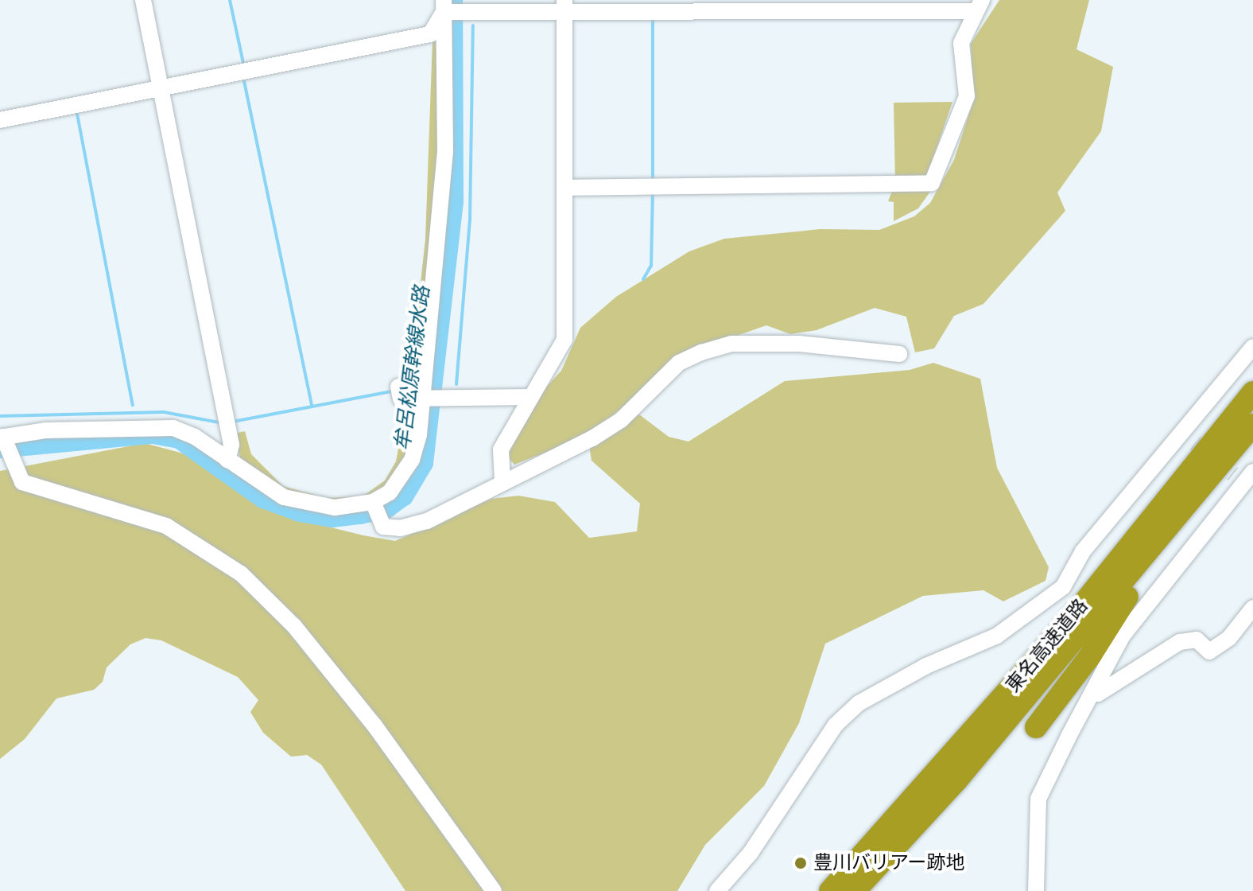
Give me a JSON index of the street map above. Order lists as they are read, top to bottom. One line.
{"streets":{"highway":["東名高速道路"]},"water":["牟呂松原幹線水路"],"places":["豊川バリアー跡地"]}
